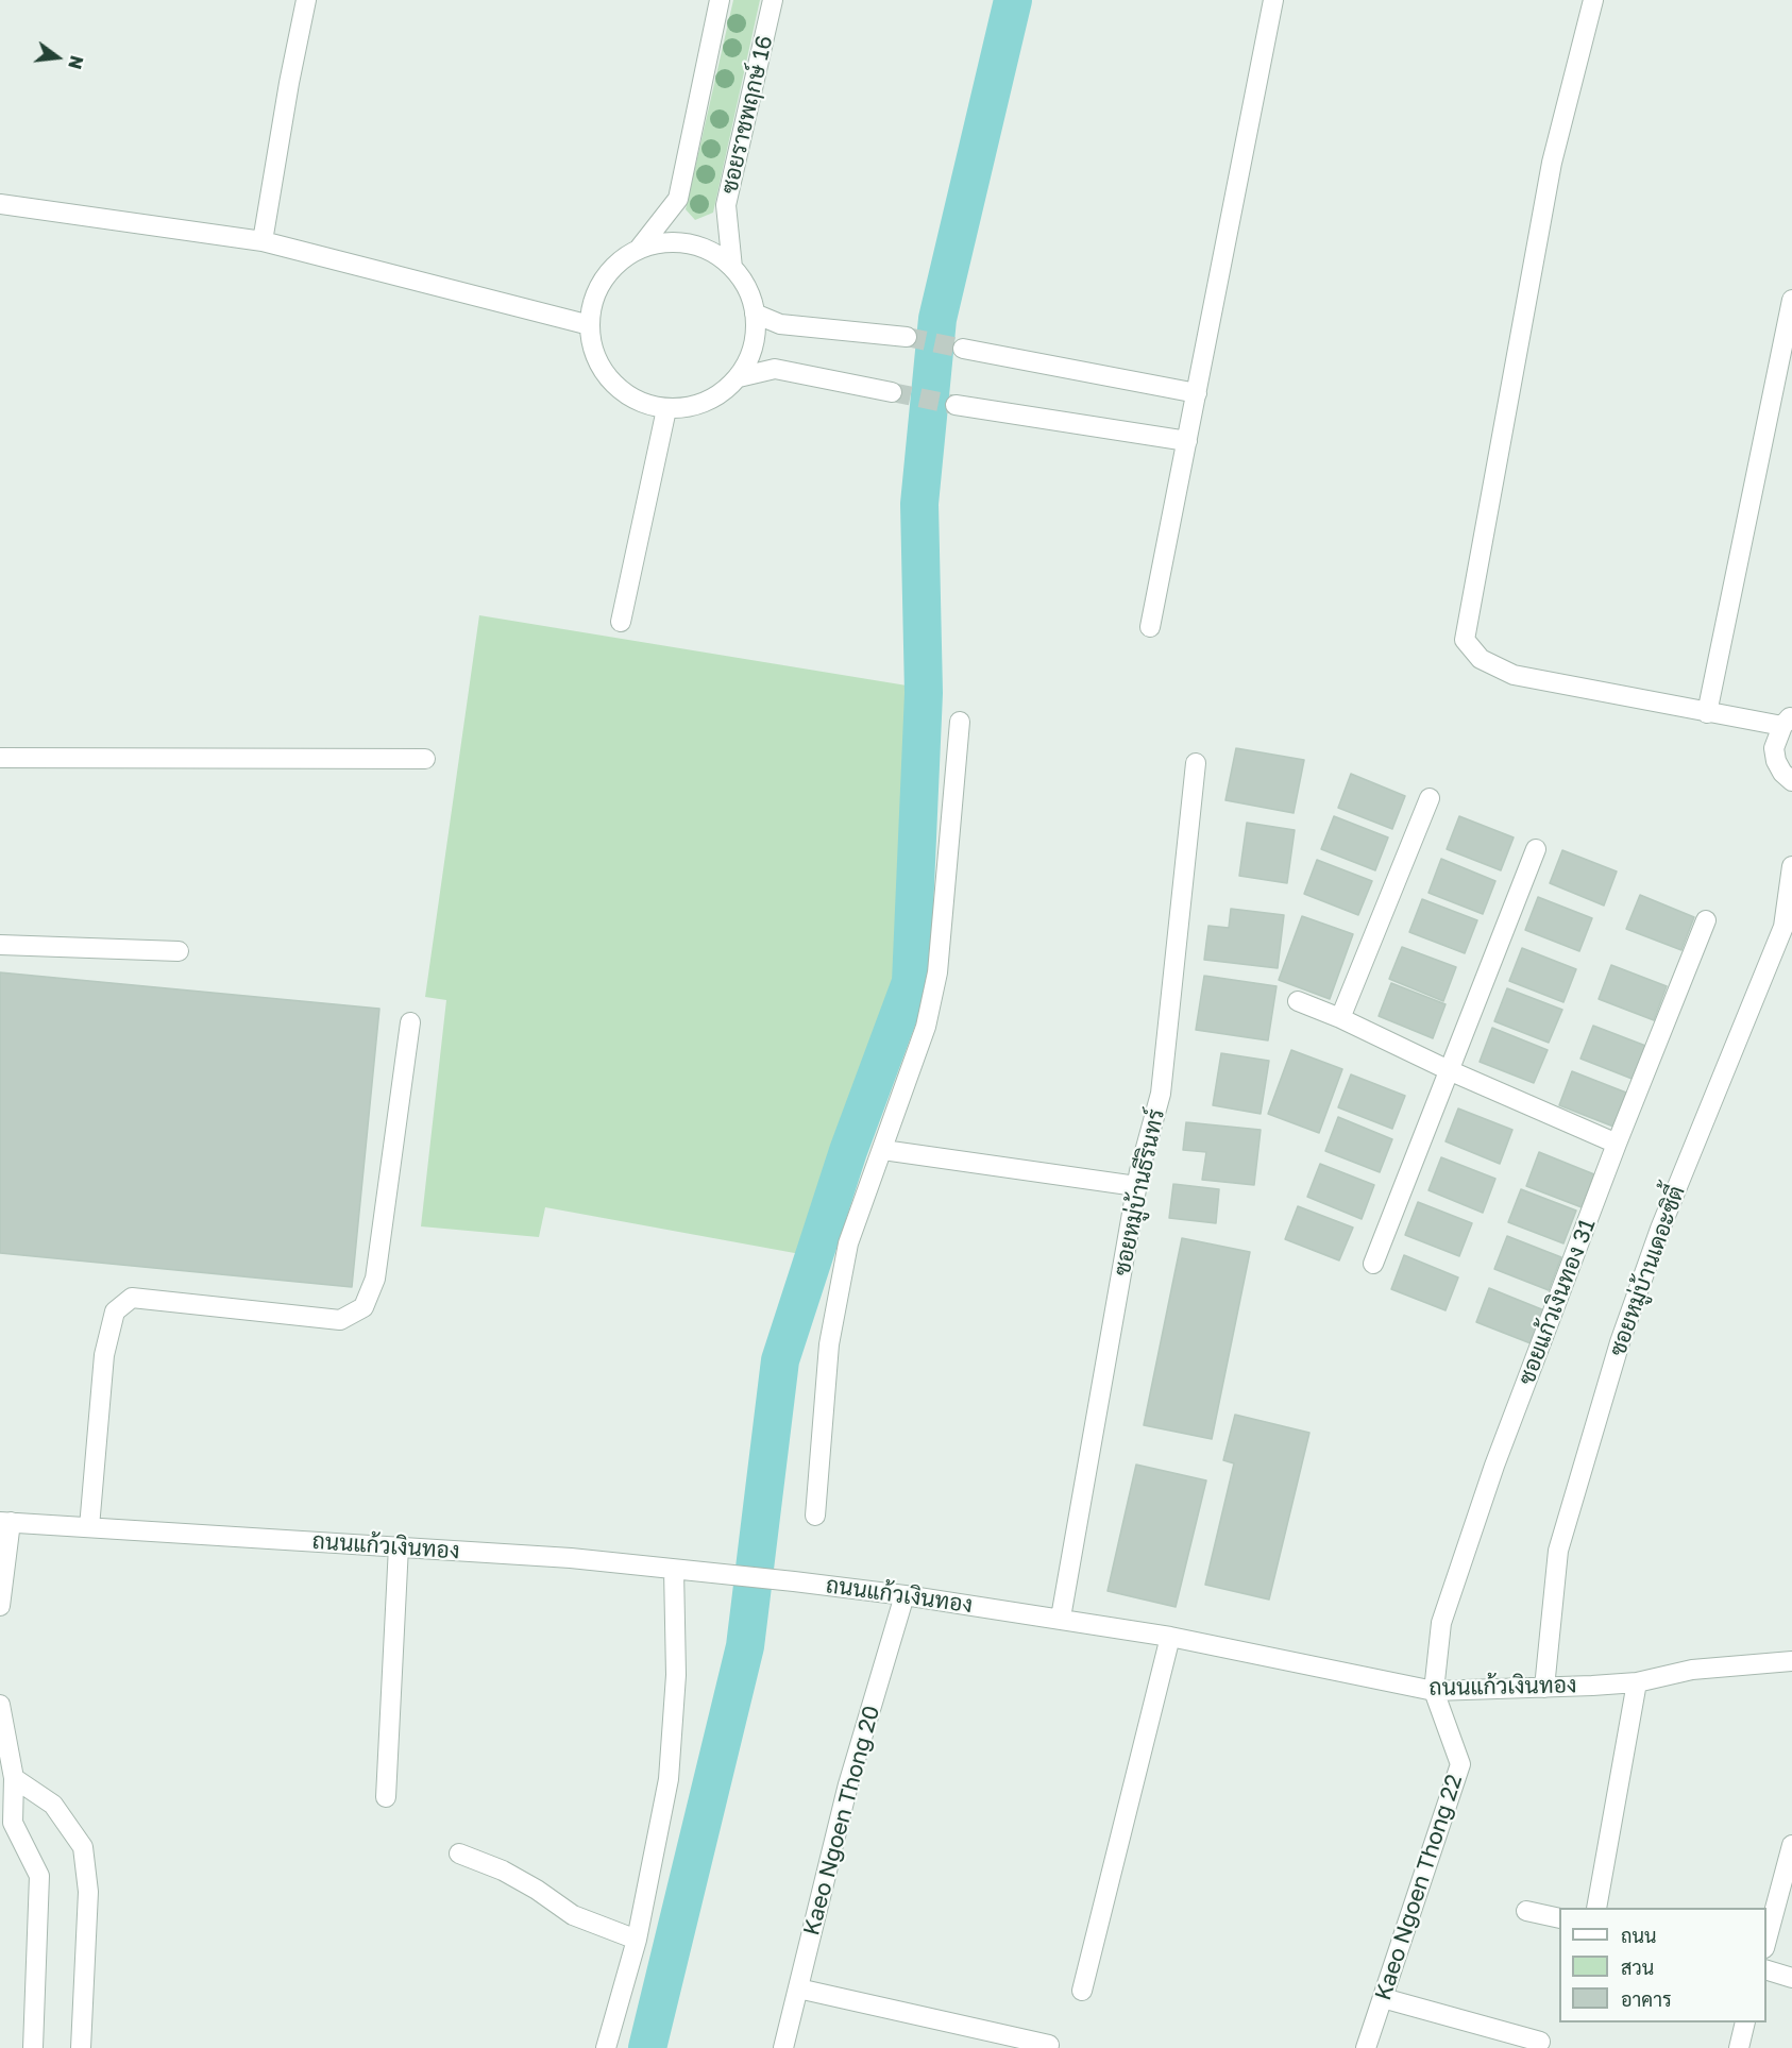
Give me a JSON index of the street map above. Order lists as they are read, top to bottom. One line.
{"streets":{"street":["ซอยราชพฤกษ์ 16","ซอยหมู่บ้านธีรินทร์","ซอยหมู่บ้านเดอะซิตี้","ซอยแก้วเงินทอง 31","ถนนแก้วเงินทอง","Kaeo Ngoen Thong 20","Kaeo Ngoen Thong 22"]},"crossings":[["ซอยหมู่บ้านธีรินทร์","ถนนแก้วเงินทอง"],["ซอยหมู่บ้านเดอะซิตี้","ถนนแก้วเงินทอง"],["ซอยแก้วเงินทอง 31","ถนนแก้วเงินทอง"],["ซอยแก้วเงินทอง 31","Kaeo Ngoen Thong 22"],["ถนนแก้วเงินทอง","Kaeo Ngoen Thong 20"],["ถนนแก้วเงินทอง","Kaeo Ngoen Thong 22"]],"legend":["ถนน","สวน","อาคาร"],"north":"right"}
